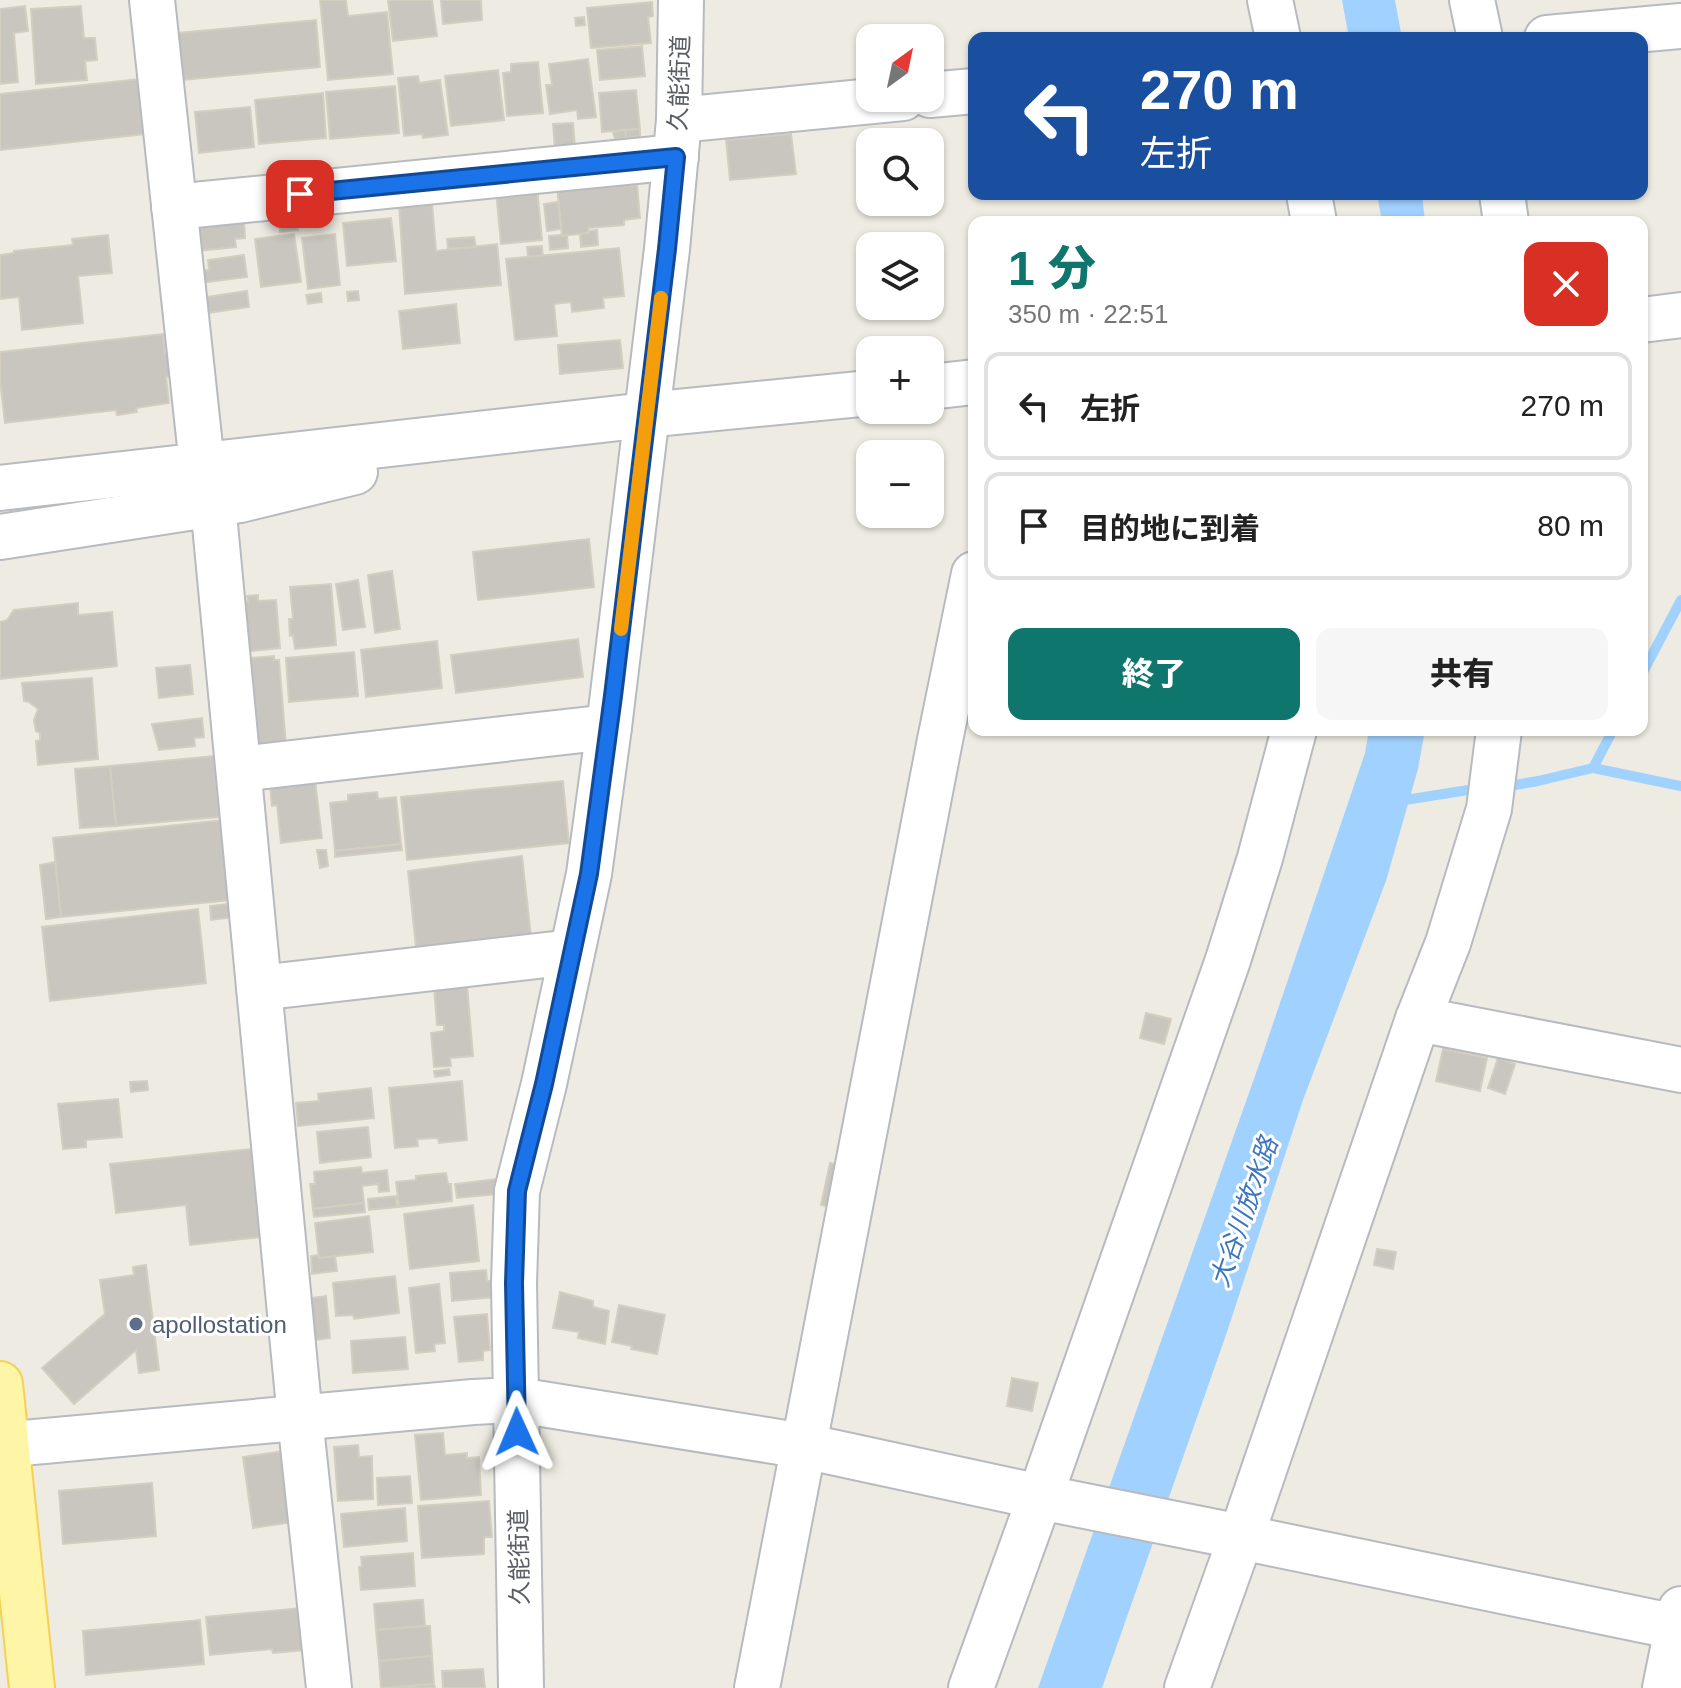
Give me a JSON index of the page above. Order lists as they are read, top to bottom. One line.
{"streets":{"street":["久能街道"]},"water":["大谷川放水路"],"places":["apollostation"],"north":"top right","page":{"map_buttons":["+","−"],"turn":["270 m","左折"],"heading":["1 分","350 m · 22:51"],"list":[{"name":"左折","value":"270 m"},{"name":"目的地に到着","value":"80 m"}],"buttons":["終了","共有"]}}
